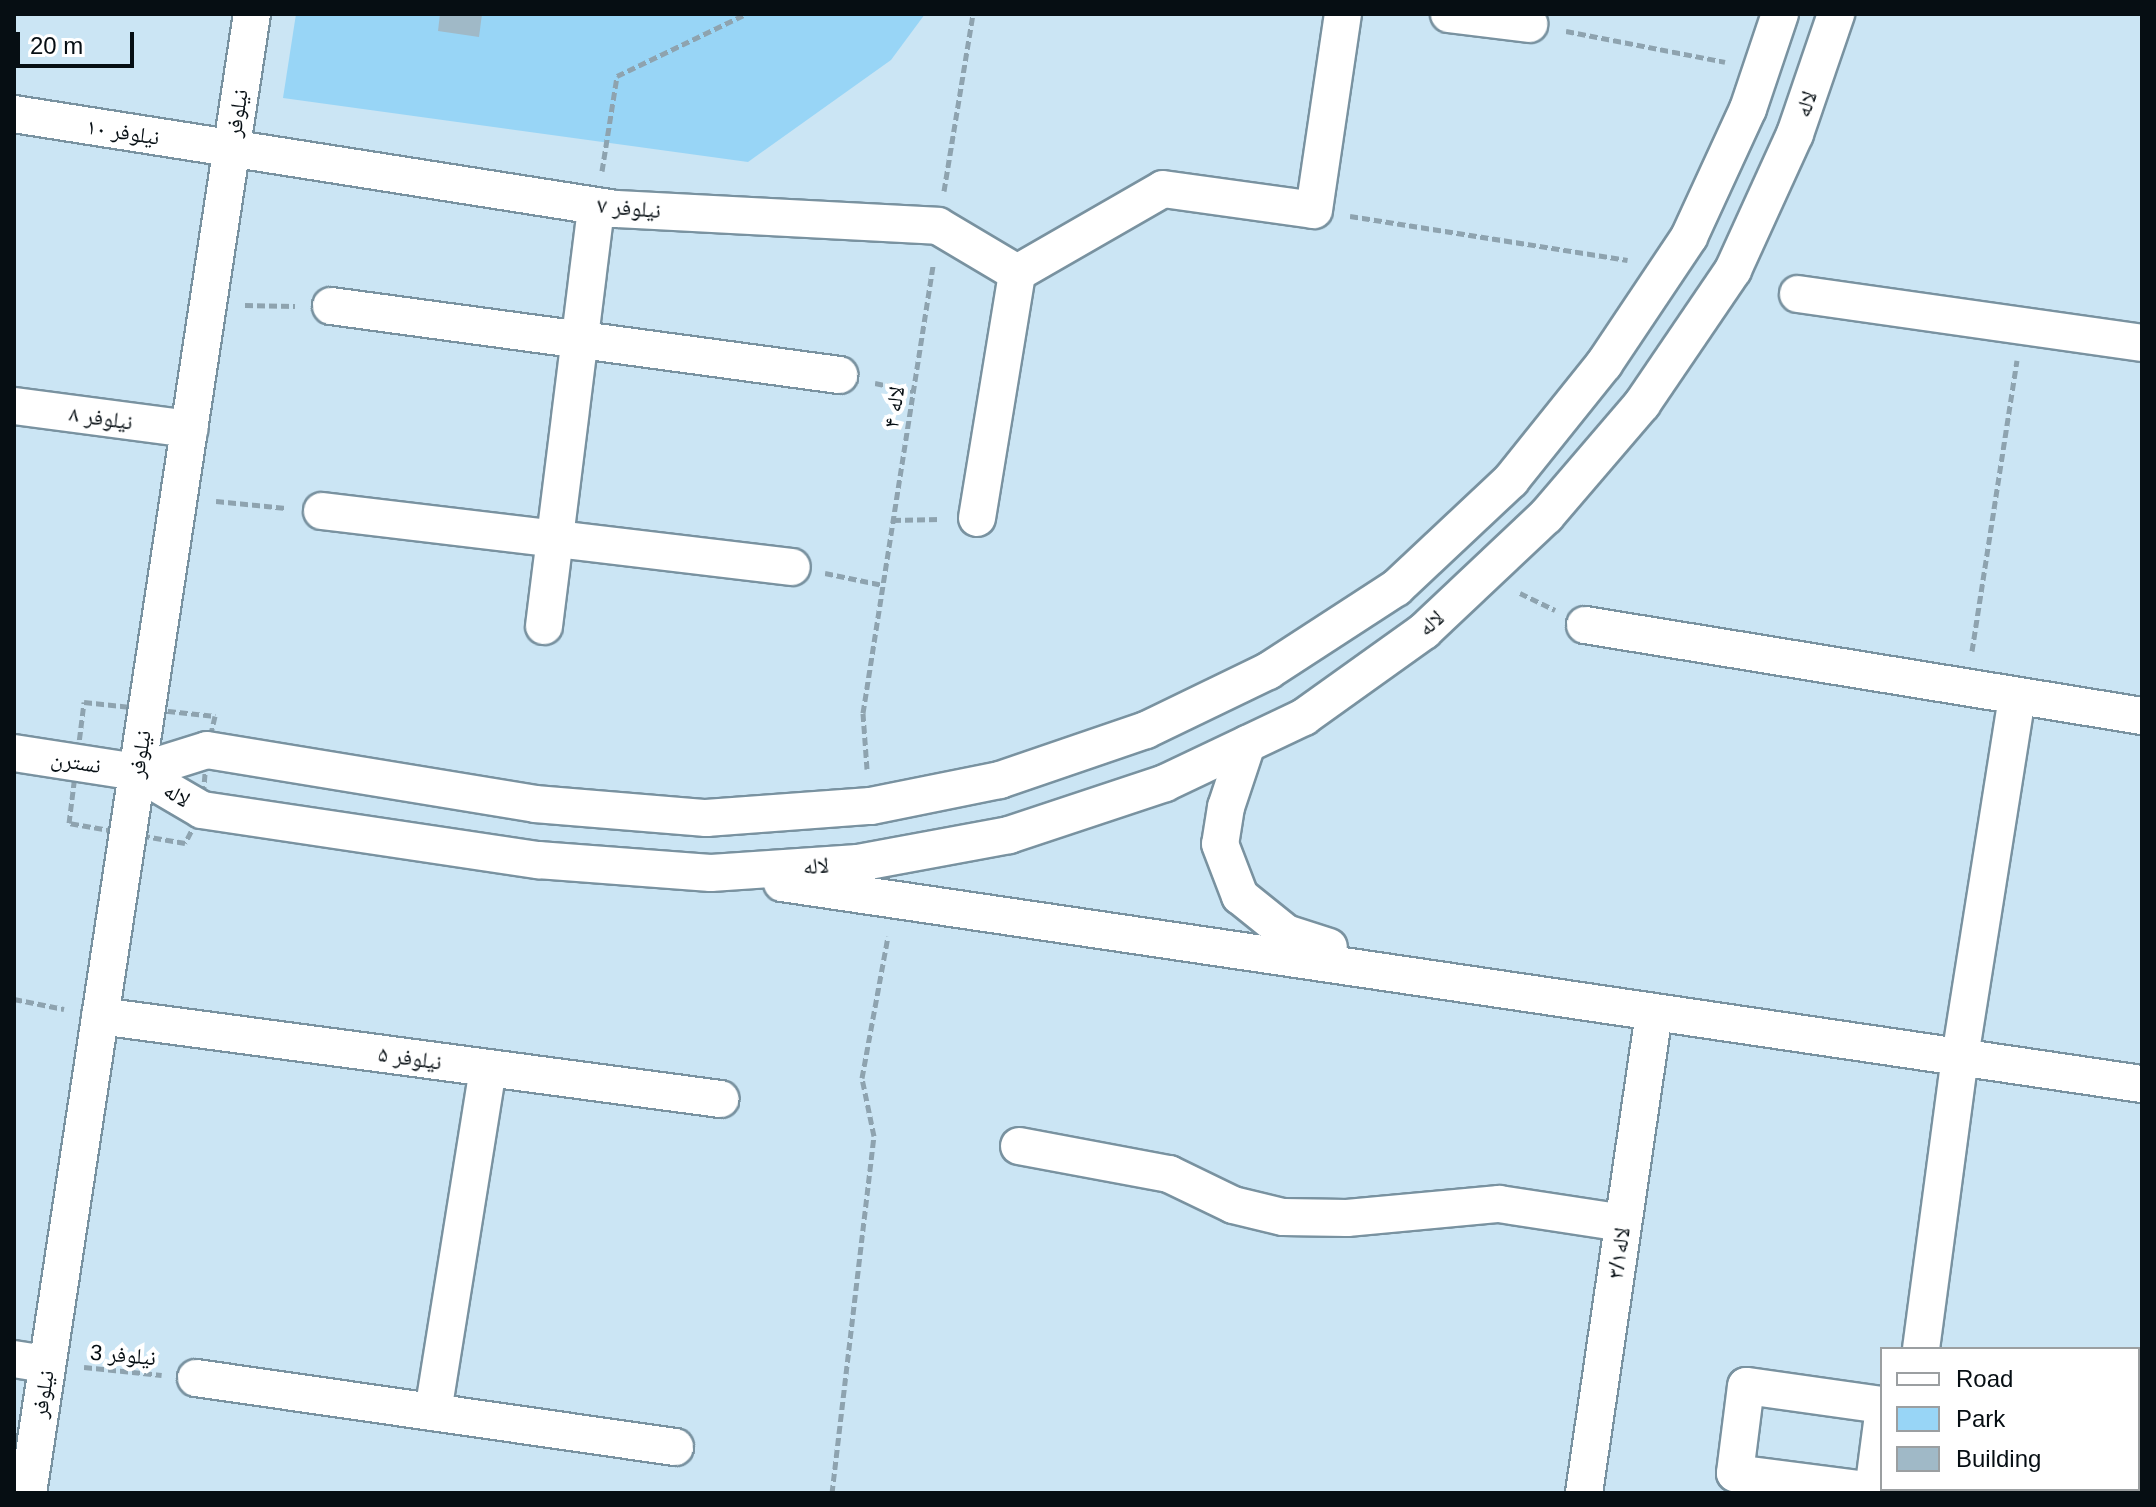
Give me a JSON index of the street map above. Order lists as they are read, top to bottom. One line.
{"streets":{"street":["لاله","نیلوفر","نیلوفر ۱۰","نیلوفر ۷","نیلوفر ۸","نسترن","نیلوفر ۵","لاله۳/۱"],"path":["لاله ۴","نیلوفر 3"]},"crossings":[["لاله","نیلوفر"],["لاله","لاله ۴"],["لاله","نسترن"],["نیلوفر","نیلوفر ۱۰"],["نیلوفر","نیلوفر ۷"],["نیلوفر","نیلوفر ۸"],["نیلوفر","نسترن"],["نیلوفر","نیلوفر ۵"],["نیلوفر","نیلوفر 3"],["نیلوفر ۱۰","نیلوفر ۷"],["نیلوفر ۷","لاله ۴"]],"legend":["Road","Park","Building"],"scale_bar":"20 m"}
